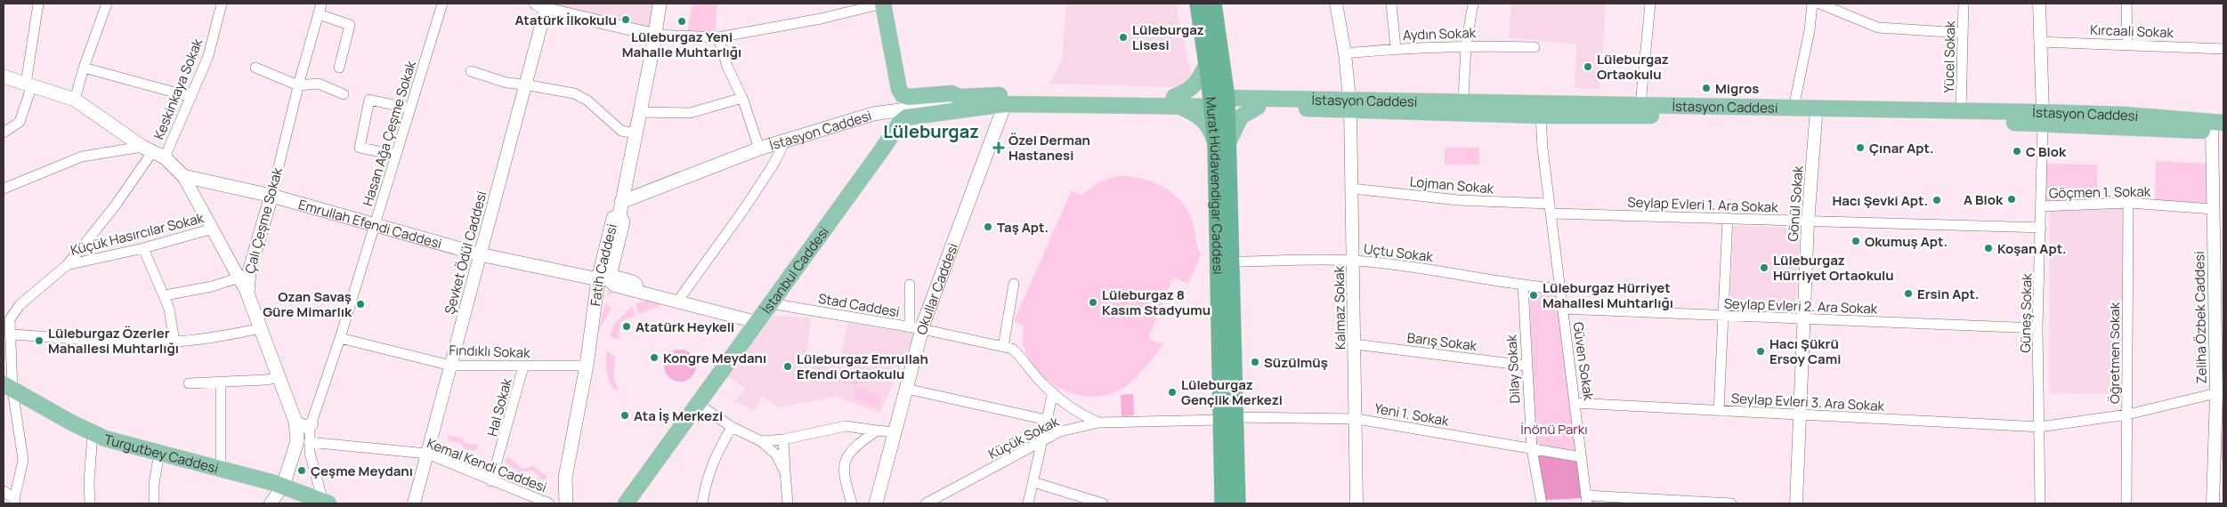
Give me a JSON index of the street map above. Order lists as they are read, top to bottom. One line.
{"streets":{"highway":["Murat Hüdavendigar Caddesi"],"main road":["İstasyon Caddesi","Çalı Çeşme Sokak","Emrullah Efendi Caddesi","Fatih Caddesi","İstanbul Caddesi","Okullar Caddesi","Turgutbey Caddesi"],"street":["Kırcaali Sokak","Aydın Sokak","Yücel Sokak","Keskinkaya Sokak","Hasan Ağa Çeşme Sokak","Lojman Sokak","Göçmen 1. Sokak","Gönül Sokak","Seylap Evleri 1. Ara Sokak","Küçük Hasırcılar Sokak","Şevket Ödül Caddesi","Uçtu Sokak","Stad Caddesi","Seylap Evleri 2. Ara Sokak","Kalmaz Sokak","Güneş Sokak","Zeliha Özbek Caddesi","Barış Sokak","Fındıklı Sokak","Öğretmen Sokak","Güven Sokak","Dilay Sokak","Seylap Evleri 3. Ara Sokak","Hal Sokak","Yeni 1. Sokak","Küçük Sokak","Kemal Kendi Caddesi"]},"crossings":[["Aydın Sokak","Kalmaz Sokak"],["Yücel Sokak","İstasyon Caddesi"],["İstasyon Caddesi","Murat Hüdavendigar Caddesi"],["İstasyon Caddesi","Gönül Sokak"],["İstasyon Caddesi","Fatih Caddesi"],["İstasyon Caddesi","İstanbul Caddesi"],["İstasyon Caddesi","Okullar Caddesi"],["İstasyon Caddesi","Kalmaz Sokak"],["İstasyon Caddesi","Güneş Sokak"],["İstasyon Caddesi","Zeliha Özbek Caddesi"],["İstasyon Caddesi","Güven Sokak"],["Hasan Ağa Çeşme Sokak","Emrullah Efendi Caddesi"],["Hasan Ağa Çeşme Sokak","Fındıklı Sokak"],["Hasan Ağa Çeşme Sokak","Kemal Kendi Caddesi"],["Lojman Sokak","Seylap Evleri 1. Ara Sokak"],["Lojman Sokak","Kalmaz Sokak"],["Lojman Sokak","Güven Sokak"],["Murat Hüdavendigar Caddesi","Uçtu Sokak"],["Murat Hüdavendigar Caddesi","Yeni 1. Sokak"],["Murat Hüdavendigar Caddesi","Küçük Sokak"],["Göçmen 1. Sokak","Güneş Sokak"],["Göçmen 1. Sokak","Zeliha Özbek Caddesi"],["Göçmen 1. Sokak","Öğretmen Sokak"],["Gönül Sokak","Seylap Evleri 1. Ara Sokak"],["Gönül Sokak","Seylap Evleri 2. Ara Sokak"],["Gönül Sokak","Seylap Evleri 3. Ara Sokak"],["Seylap Evleri 1. Ara Sokak","Güneş Sokak"],["Seylap Evleri 1. Ara Sokak","Güven Sokak"],["Çalı Çeşme Sokak","Emrullah Efendi Caddesi"],["Çalı Çeşme Sokak","Turgutbey Caddesi"],["Emrullah Efendi Caddesi","Şevket Ödül Caddesi"],["Emrullah Efendi Caddesi","Fatih Caddesi"],["Emrullah Efendi Caddesi","İstanbul Caddesi"],["Şevket Ödül Caddesi","Fındıklı Sokak"],["Şevket Ödül Caddesi","Kemal Kendi Caddesi"],["Uçtu Sokak","Kalmaz Sokak"],["Uçtu Sokak","Güven Sokak"],["Uçtu Sokak","Dilay Sokak"],["Fatih Caddesi","Fındıklı Sokak"],["İstanbul Caddesi","Okullar Caddesi"],["İstanbul Caddesi","Stad Caddesi"],["Okullar Caddesi","Stad Caddesi"],["Stad Caddesi","Küçük Sokak"],["Seylap Evleri 2. Ara Sokak","Güneş Sokak"],["Seylap Evleri 2. Ara Sokak","Güven Sokak"],["Kalmaz Sokak","Barış Sokak"],["Kalmaz Sokak","Yeni 1. Sokak"],["Güneş Sokak","Seylap Evleri 3. Ara Sokak"],["Zeliha Özbek Caddesi","Seylap Evleri 3. Ara Sokak"],["Barış Sokak","Dilay Sokak"],["Fındıklı Sokak","Hal Sokak"],["Öğretmen Sokak","Seylap Evleri 3. Ara Sokak"],["Güven Sokak","Seylap Evleri 3. Ara Sokak"],["Güven Sokak","Yeni 1. Sokak"],["Dilay Sokak","Yeni 1. Sokak"],["Hal Sokak","Kemal Kendi Caddesi"],["Yeni 1. Sokak","Küçük Sokak"]],"districts":["Lüleburgaz"],"parks":["İnönü Parkı"],"places":{"other":["Atatürk İlkokulu","Lüleburgaz Yeni Mahalle Muhtarlığı","Lüleburgaz Lisesi","Lüleburgaz Ortaokulu","Migros","Çınar Apt.","C Blok","A Blok","Hacı Şevki Apt.","Taş Apt.","Okumuş Apt.","Koşan Apt.","Lüleburgaz Hürriyet Ortaokulu","Ersin Apt.","Lüleburgaz Hürriyet Mahallesi Muhtarlığı","Lüleburgaz 8 Kasım Stadyumu","Ozan Savaş Güre Mimarlık","Atatürk Heykeli","Lüleburgaz Özerler Mahallesi Muhtarlığı","Hacı Şükrü Ersoy Cami","Kongre Meydanı","Süzülmüş","Lüleburgaz Emrullah Efendi Ortaokulu","Lüleburgaz Gençlik Merkezi","Ata İş Merkezi","Çeşme Meydanı"],"health":["Özel Derman Hastanesi"]}}
